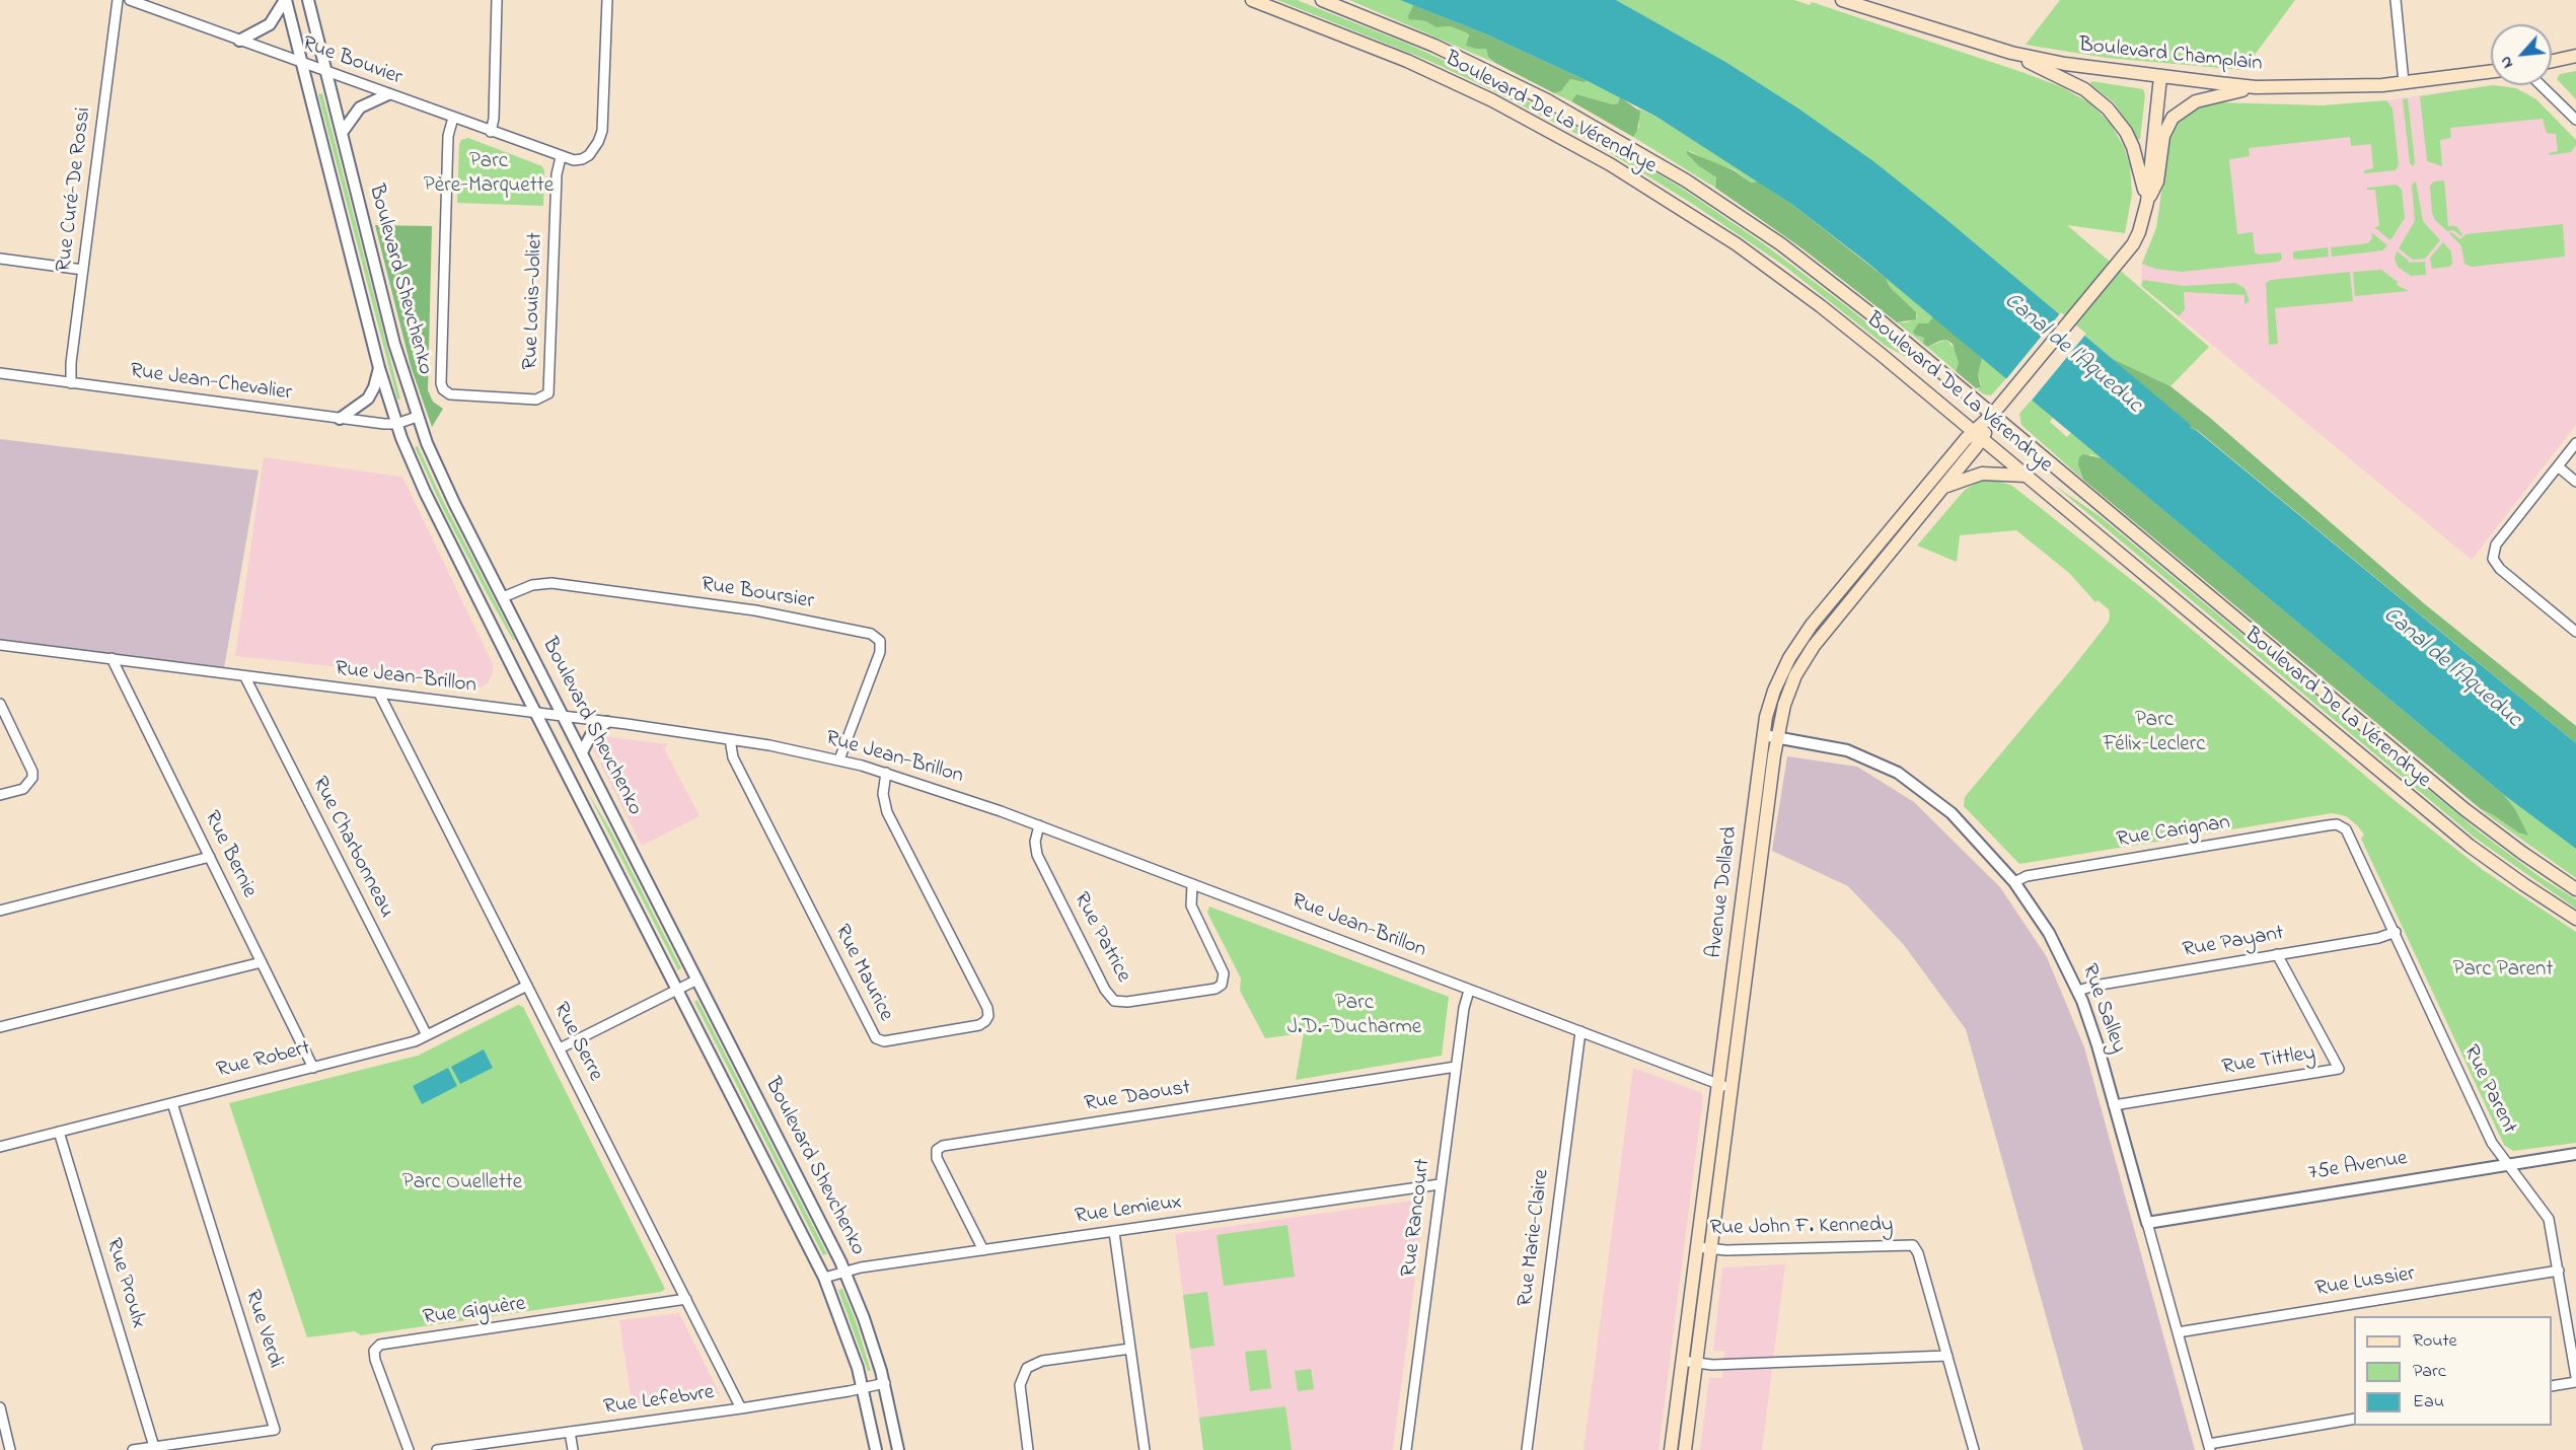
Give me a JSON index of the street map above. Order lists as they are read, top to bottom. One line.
{"streets":{"main road":["Boulevard Champlain","Boulevard De La Vérendrye","Avenue Dollard"],"street":["Rue Bouvier","Rue Curé-De Rossi","Boulevard Shevchenko","Rue Louis-Joliet","Rue Jean-Chevalier","Rue Boursier","Rue Jean-Brillon","Rue Carignan","Rue Charbonneau","Rue Bernie","Rue Patrice","Rue Payant","Rue Maurice","Rue Salley","Rue Serre","Rue Robert","Rue Tittley","Rue Parent","Rue Daoust","75e Avenue","Rue Lemieux","Rue Rancourt","Rue John F. Kennedy","Rue Marie-Claire","Rue Lussier","Rue Proulx","Rue Giguère","Rue Verdi","Rue Lefebvre"]},"crossings":[["Boulevard Champlain","Avenue Dollard"],["Rue Bouvier","Boulevard Shevchenko"],["Rue Bouvier","Rue Louis-Joliet"],["Boulevard De La Vérendrye","Avenue Dollard"],["Rue Curé-De Rossi","Rue Jean-Chevalier"],["Boulevard Shevchenko","Rue Jean-Chevalier"],["Boulevard Shevchenko","Rue Boursier"],["Boulevard Shevchenko","Rue Jean-Brillon"],["Boulevard Shevchenko","Rue Lemieux"],["Boulevard Shevchenko","Rue Lefebvre"],["Rue Boursier","Rue Jean-Brillon"],["Rue Jean-Brillon","Rue Charbonneau"],["Rue Jean-Brillon","Rue Bernie"],["Rue Jean-Brillon","Avenue Dollard"],["Rue Jean-Brillon","Rue Patrice"],["Rue Jean-Brillon","Rue Maurice"],["Rue Jean-Brillon","Rue Serre"],["Rue Jean-Brillon","Rue Rancourt"],["Rue Jean-Brillon","Rue Marie-Claire"],["Rue Carignan","Rue Salley"],["Rue Carignan","Rue Parent"],["Rue Charbonneau","Rue Robert"],["Rue Bernie","Rue Robert"],["Avenue Dollard","Rue Salley"],["Avenue Dollard","Rue John F. Kennedy"],["Rue Payant","Rue Salley"],["Rue Payant","Rue Tittley"],["Rue Payant","Rue Parent"],["Rue Salley","Rue Tittley"],["Rue Salley","75e Avenue"],["Rue Salley","Rue Lussier"],["Rue Serre","Rue Robert"],["Rue Serre","Rue Giguère"],["Rue Serre","Rue Lefebvre"],["Rue Robert","Rue Proulx"],["Rue Robert","Rue Verdi"],["Rue Parent","75e Avenue"],["Rue Parent","Rue Lussier"],["Rue Daoust","Rue Lemieux"],["Rue Daoust","Rue Rancourt"],["Rue Lemieux","Rue Rancourt"],["Rue Proulx","Rue Verdi"]],"water":["Canal de l'Aqueduc"],"parks":["Parc Père-Marquette","Parc Félix-Leclerc","Parc Parent","Parc J.D.-Ducharme","Parc Ouellette"],"legend":["Route","Parc","Eau"],"north":"bottom left"}
